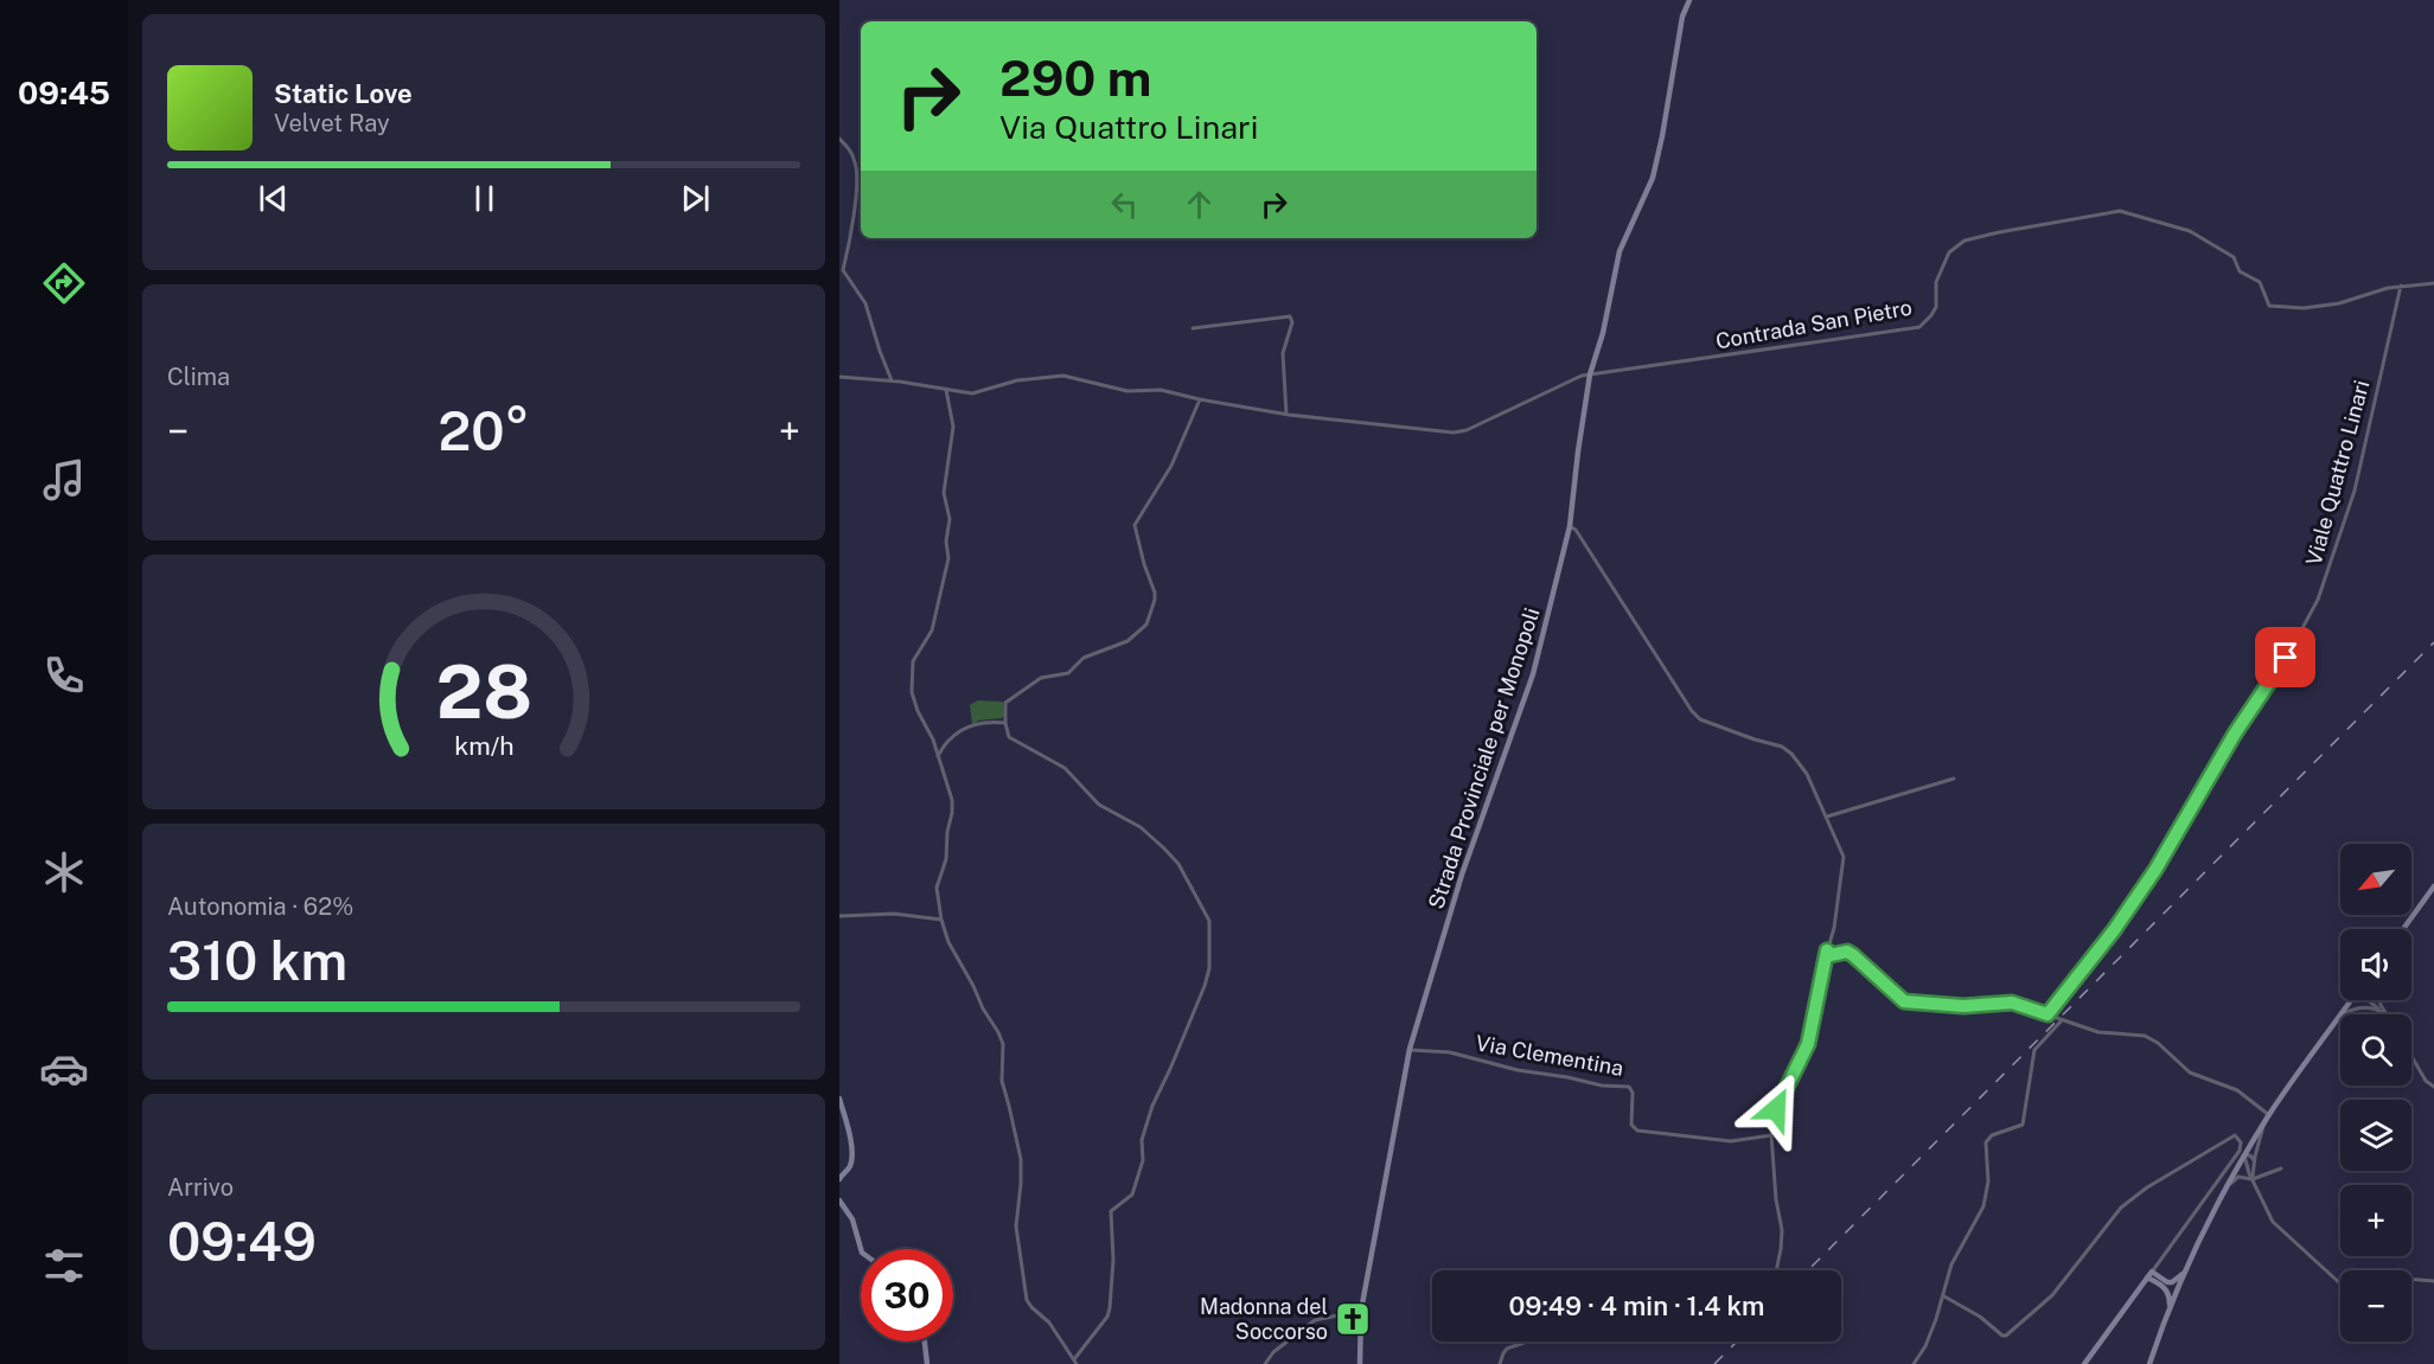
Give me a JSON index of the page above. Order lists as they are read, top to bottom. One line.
{"streets":{"street":["Contrada San Pietro","Viale Quattro Linari","Strada Provinciale per Monopoli","Via Clementina"]},"crossings":[["Contrada San Pietro","Viale Quattro Linari"],["Contrada San Pietro","Strada Provinciale per Monopoli"],["Strada Provinciale per Monopoli","Via Clementina"]],"places":{"church":["Madonna del Soccorso"]},"north":"bottom left","page":{"tabs":"09:45","turn":["290 m","Via Quattro Linari"],"song":["Static Love","Velvet Ray"],"tile":["Clima",["Autonomia · 62%","310 km"],["Arrivo","09:49"]],"heat":["−","20°","+"],"map_buttons":["+","−"],"limit":"30","trip":"09:49 · 4 min · 1.4 km","gauge":["28","km/h"]}}
